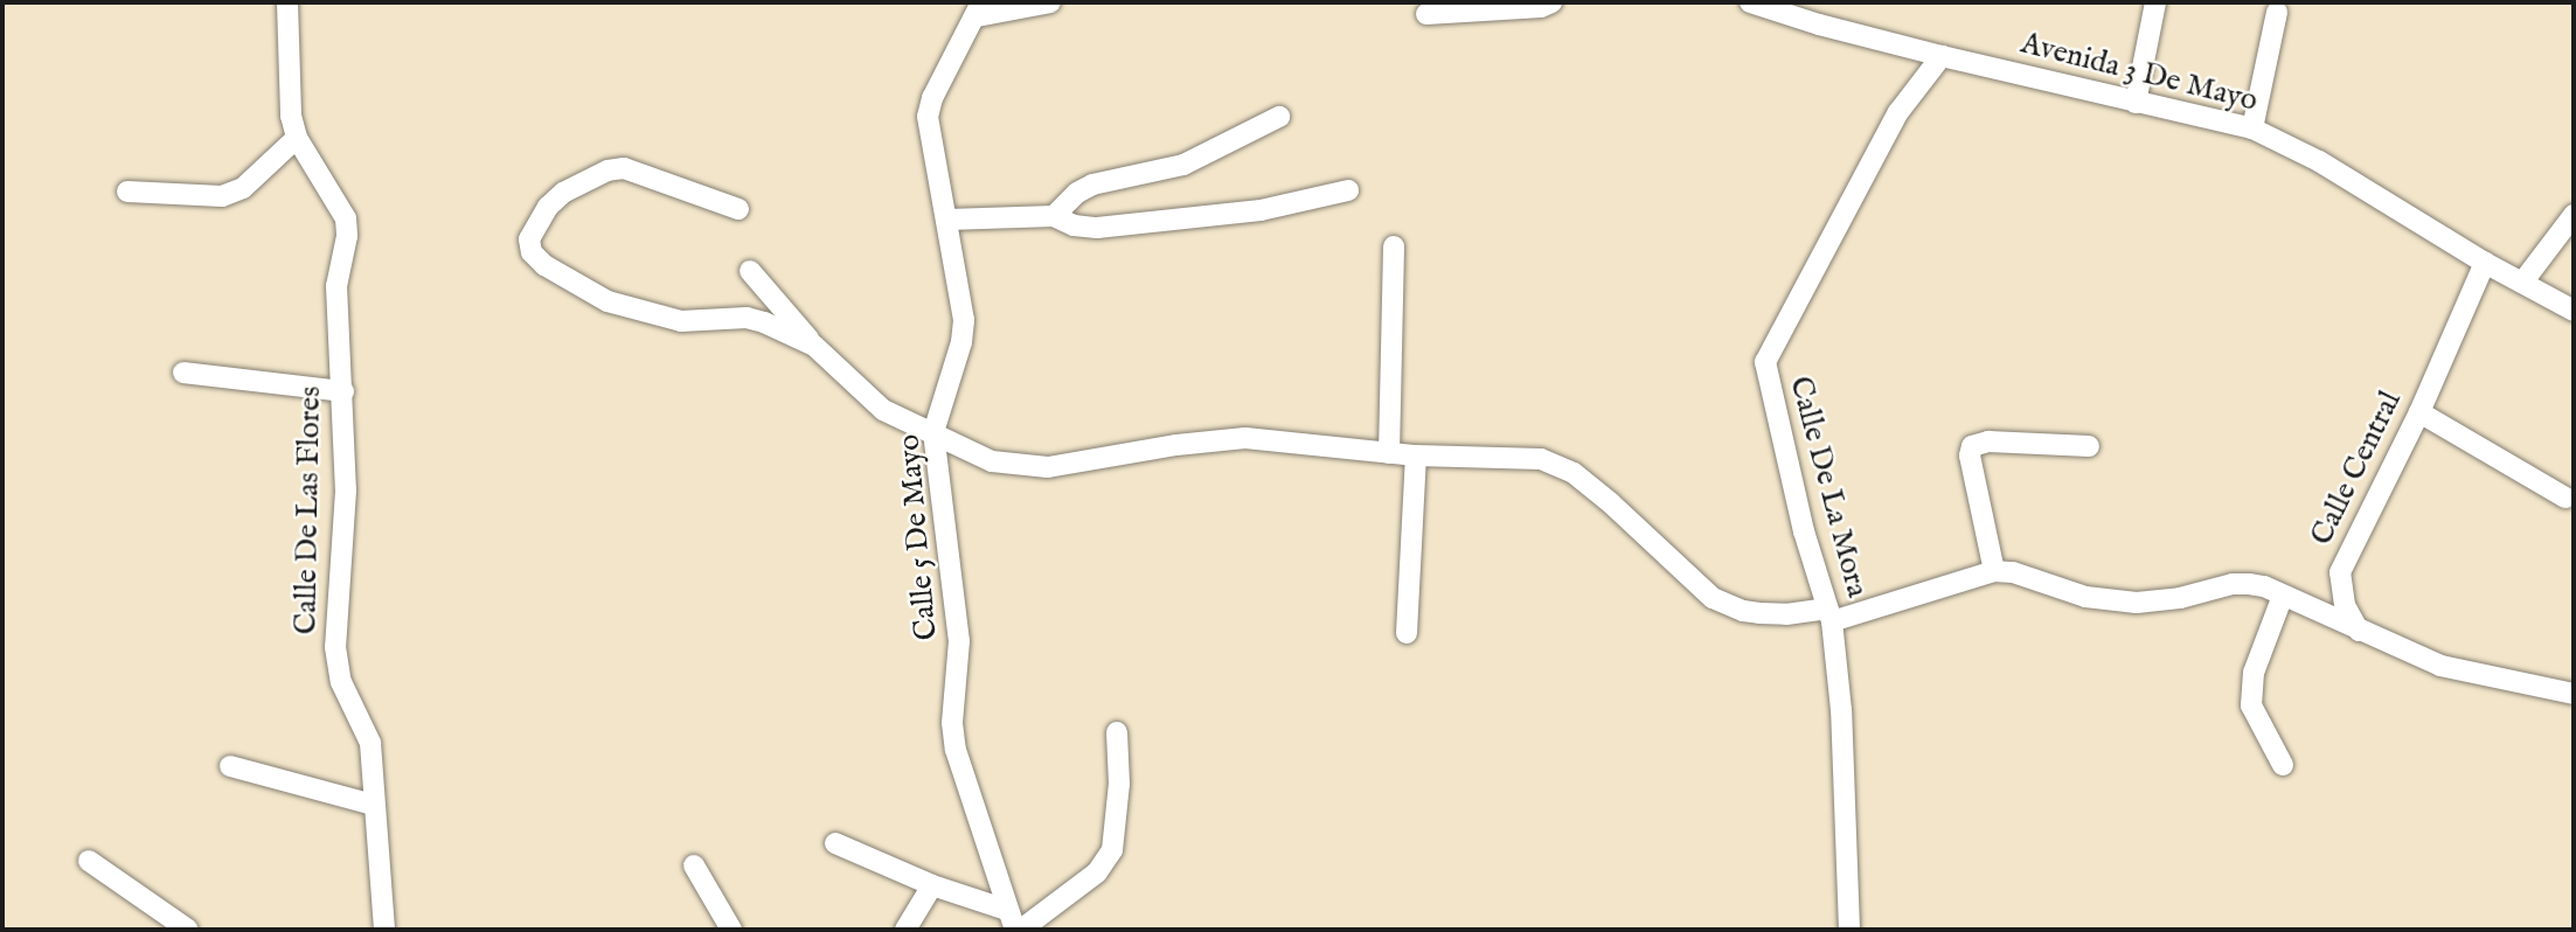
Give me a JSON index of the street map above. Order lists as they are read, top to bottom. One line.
{"streets":{"street":["Avenida 3 De Mayo","Calle Central","Calle De La Mora","Calle De Las Flores","Calle 5 De Mayo"]},"crossings":[["Avenida 3 De Mayo","Calle Central"],["Avenida 3 De Mayo","Calle De La Mora"]]}
